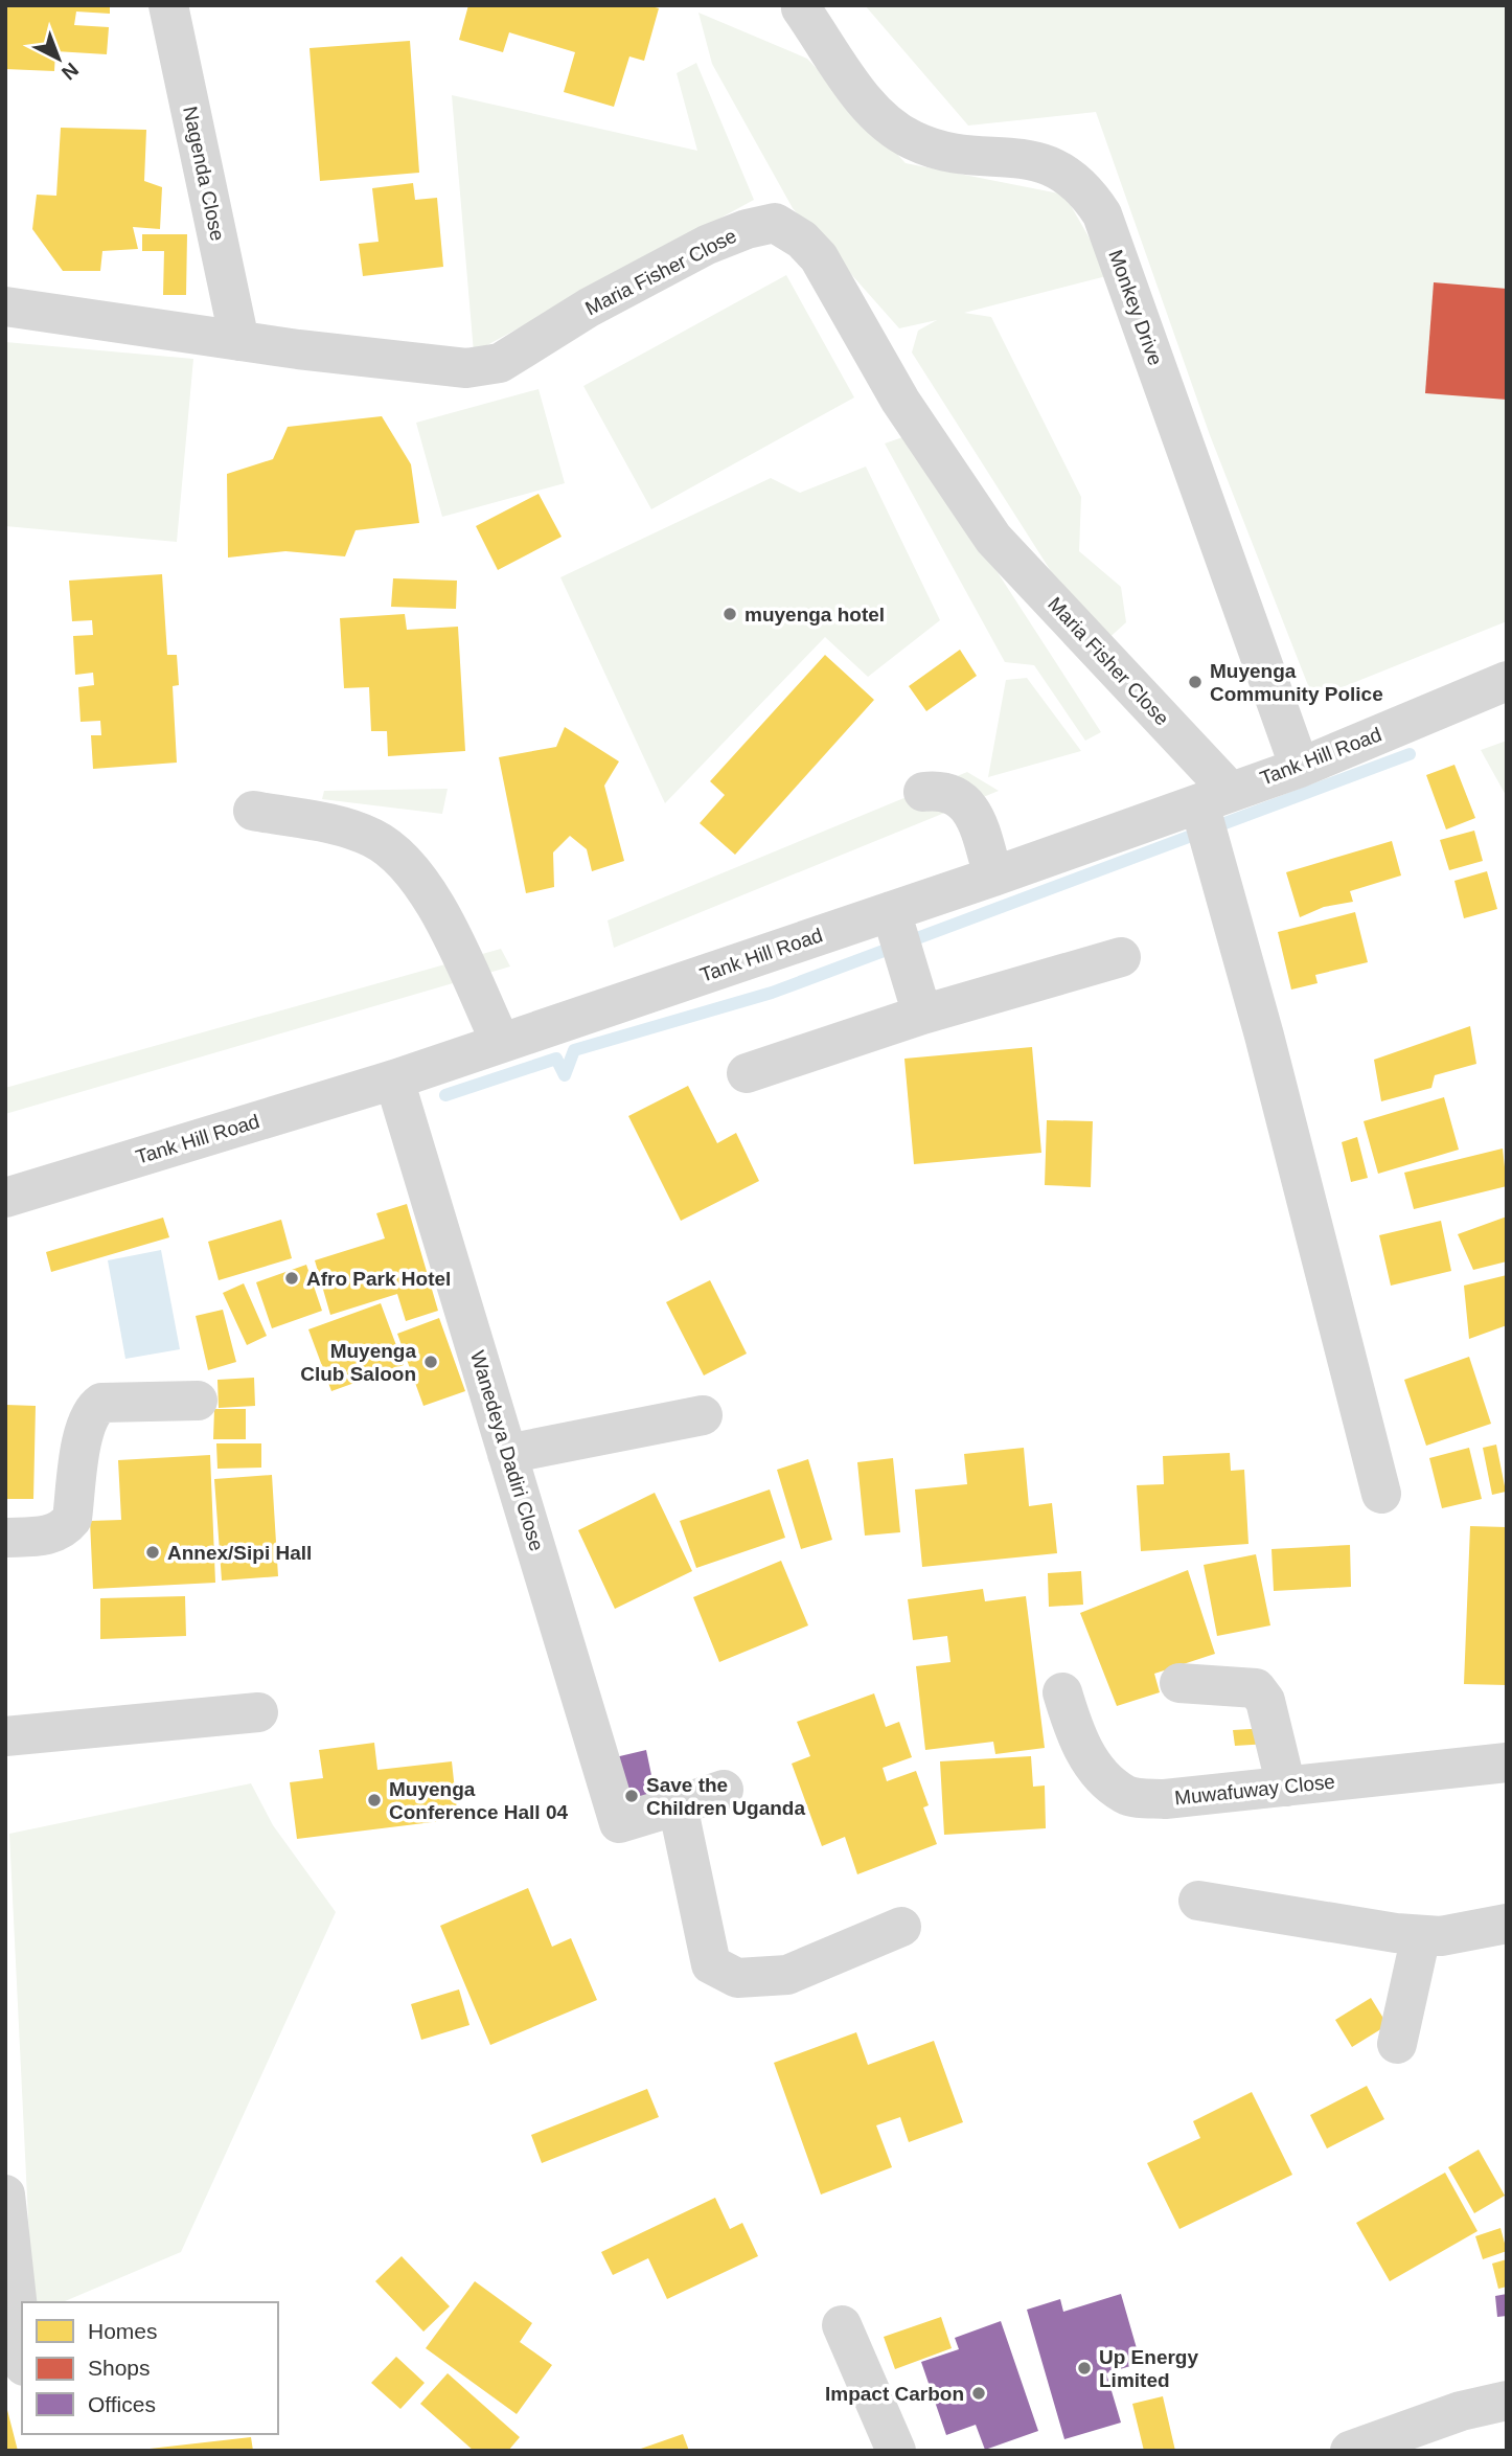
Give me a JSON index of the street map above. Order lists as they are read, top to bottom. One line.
{"streets":{"street":["Nagenda Close","Maria Fisher Close","Monkey Drive","Tank Hill Road","Wanedeya Dadiri Close","Muwafuway Close"]},"crossings":[["Nagenda Close","Maria Fisher Close"],["Maria Fisher Close","Tank Hill Road"],["Monkey Drive","Tank Hill Road"],["Tank Hill Road","Wanedeya Dadiri Close"]],"places":["muyenga hotel","Muyenga Community Police","Afro Park Hotel","Muyenga Club Saloon","Annex/Sipi Hall","Save the Children Uganda","Muyenga Conference Hall 04","Up Energy Limited","Impact Carbon"],"legend":["Homes","Shops","Offices"],"north":"bottom right"}
